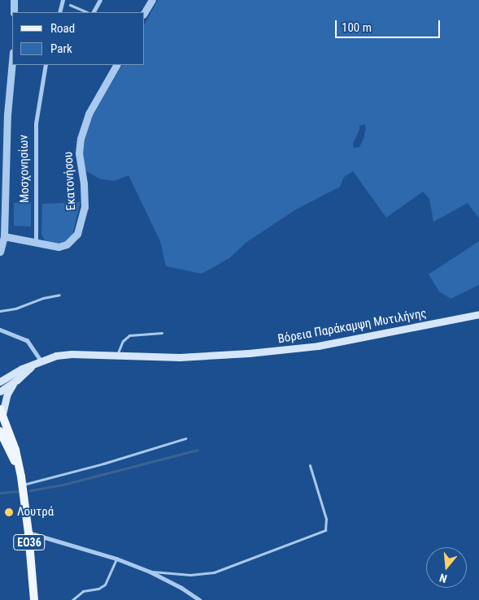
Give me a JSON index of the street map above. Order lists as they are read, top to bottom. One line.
{"streets":{"main road":["Βόρεια Παράκαμψη Μυτιλήνης","ΕΟ36"],"street":["Μοσχονησίων","Εκατονήσου"]},"crossings":[["Μοσχονησίων","Εκατονήσου"]],"places":["Λουτρά"],"legend":["Road","Park"],"scale_bar":"100 m","north":"bottom"}
